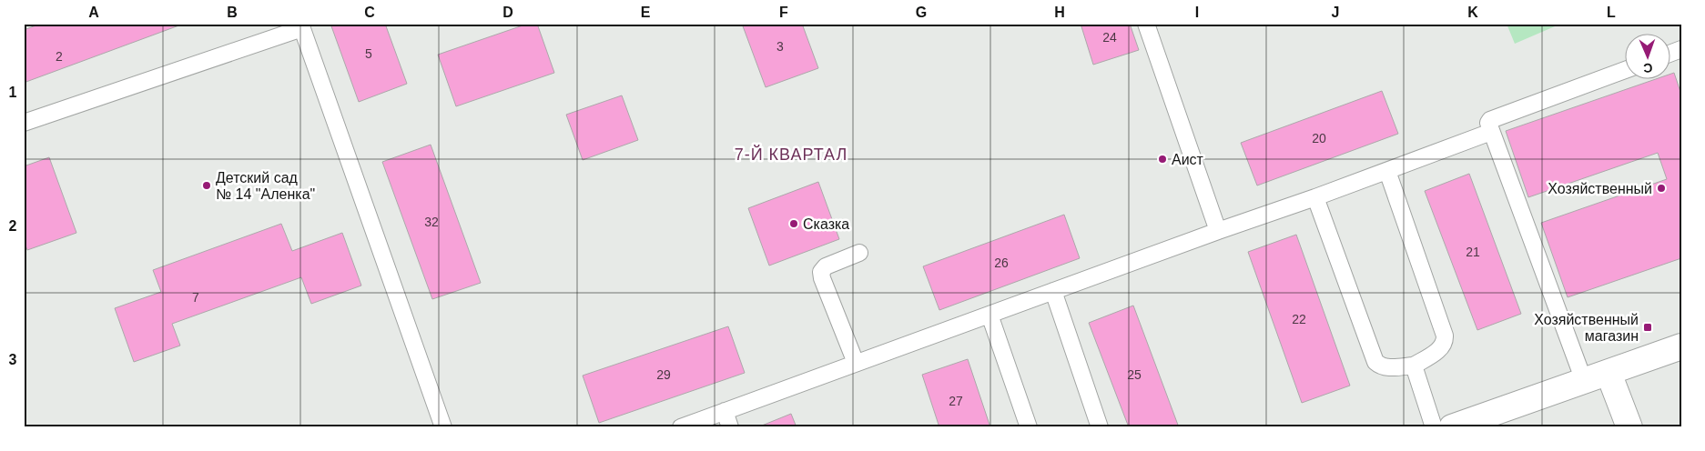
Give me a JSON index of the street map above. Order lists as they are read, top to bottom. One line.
{"districts":["7-Й КВАРТАЛ"],"places":{"other":["Аист","Детский сад № 14 \"Аленка\"","Хозяйственный","Сказка"],"transit":["Хозяйственный магазин"]},"house_numbers":["24","3","5","2","20","32","21","26","7","22","29","25","27"],"north":"bottom","grid":{"columns":["A","B","C","D","E","F","G","H","I","J","K","L"],"rows":["1","2","3"]}}
